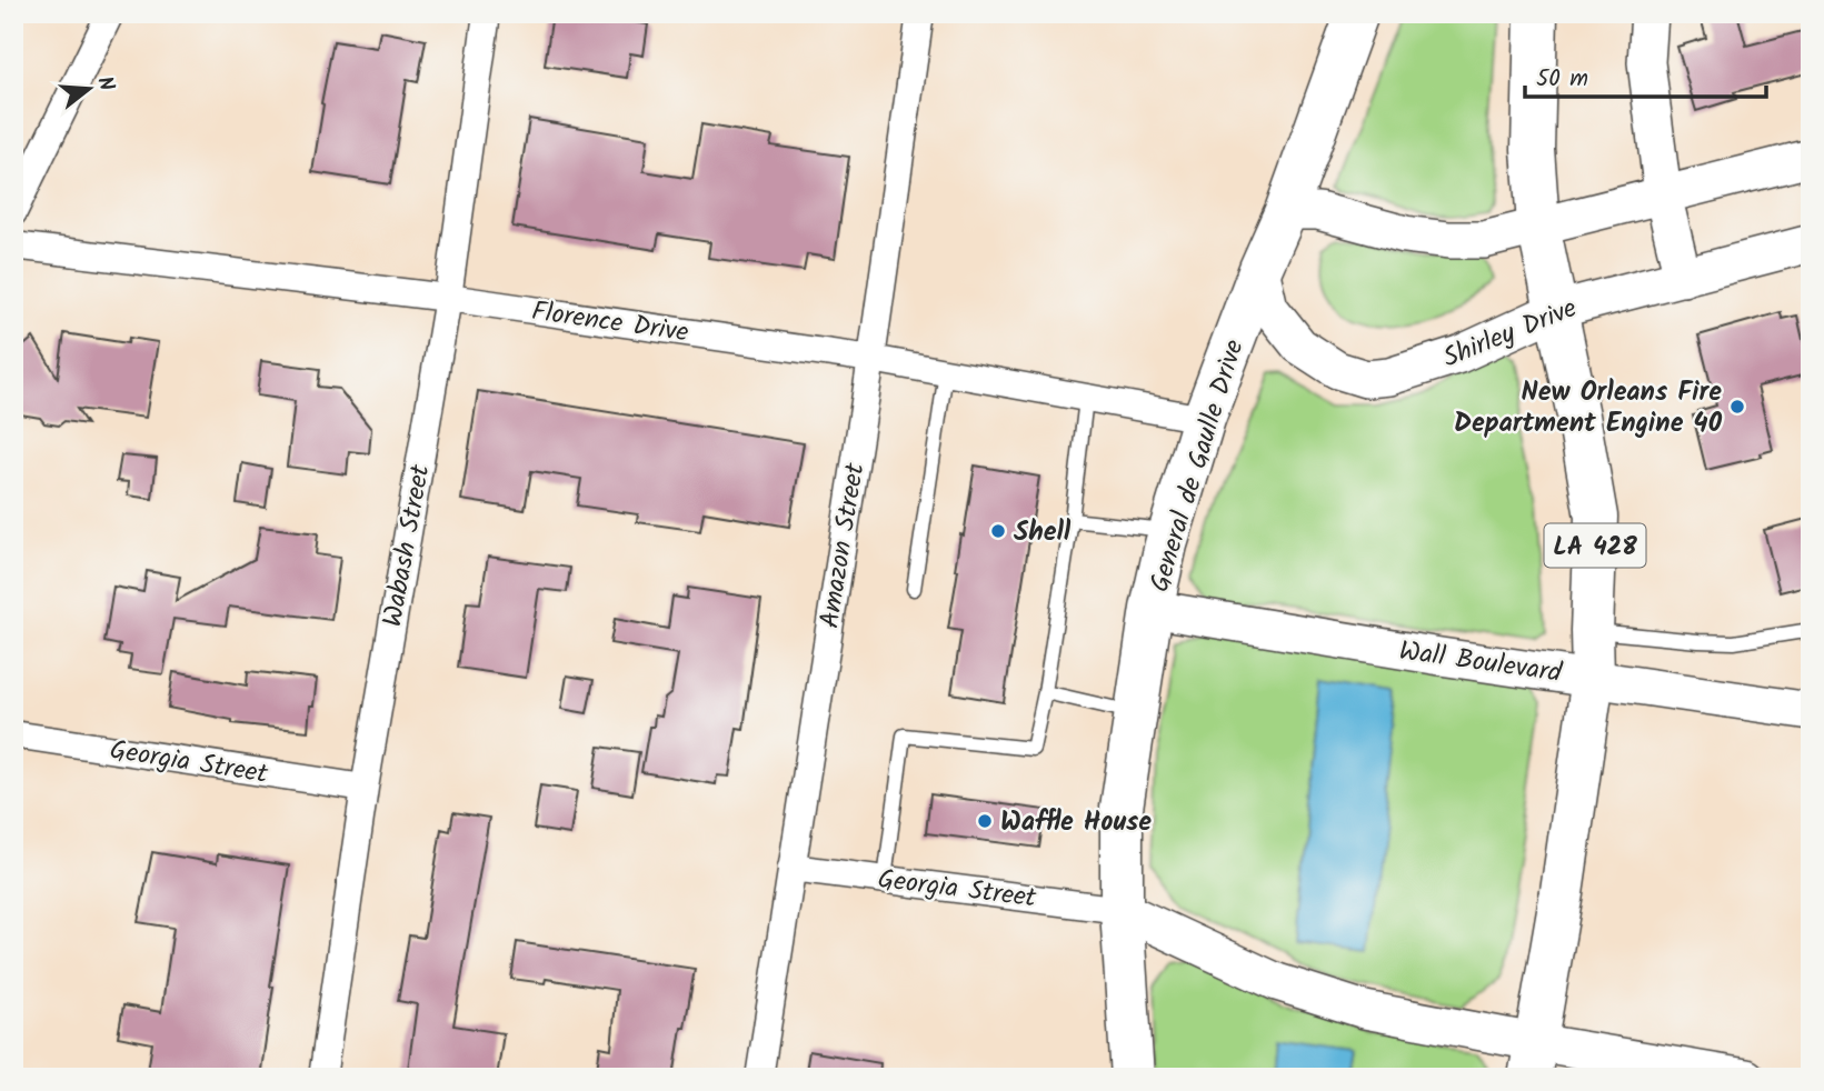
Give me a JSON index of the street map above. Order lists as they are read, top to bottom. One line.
{"streets":{"main road":["General de Gaulle Drive","LA 428"],"street":["Florence Drive","Shirley Drive","Wabash Street","Amazon Street","Wall Boulevard","Georgia Street"]},"crossings":[["Florence Drive","General de Gaulle Drive"],["Florence Drive","Wabash Street"],["Florence Drive","Amazon Street"],["Shirley Drive","General de Gaulle Drive"],["Shirley Drive","LA 428"],["General de Gaulle Drive","Wall Boulevard"],["General de Gaulle Drive","Georgia Street"],["Wabash Street","Georgia Street"],["Amazon Street","Georgia Street"],["LA 428","Wall Boulevard"]],"places":["New Orleans Fire Department Engine 40","Shell","Waffle House"],"scale_bar":"50 m","north":"right"}
